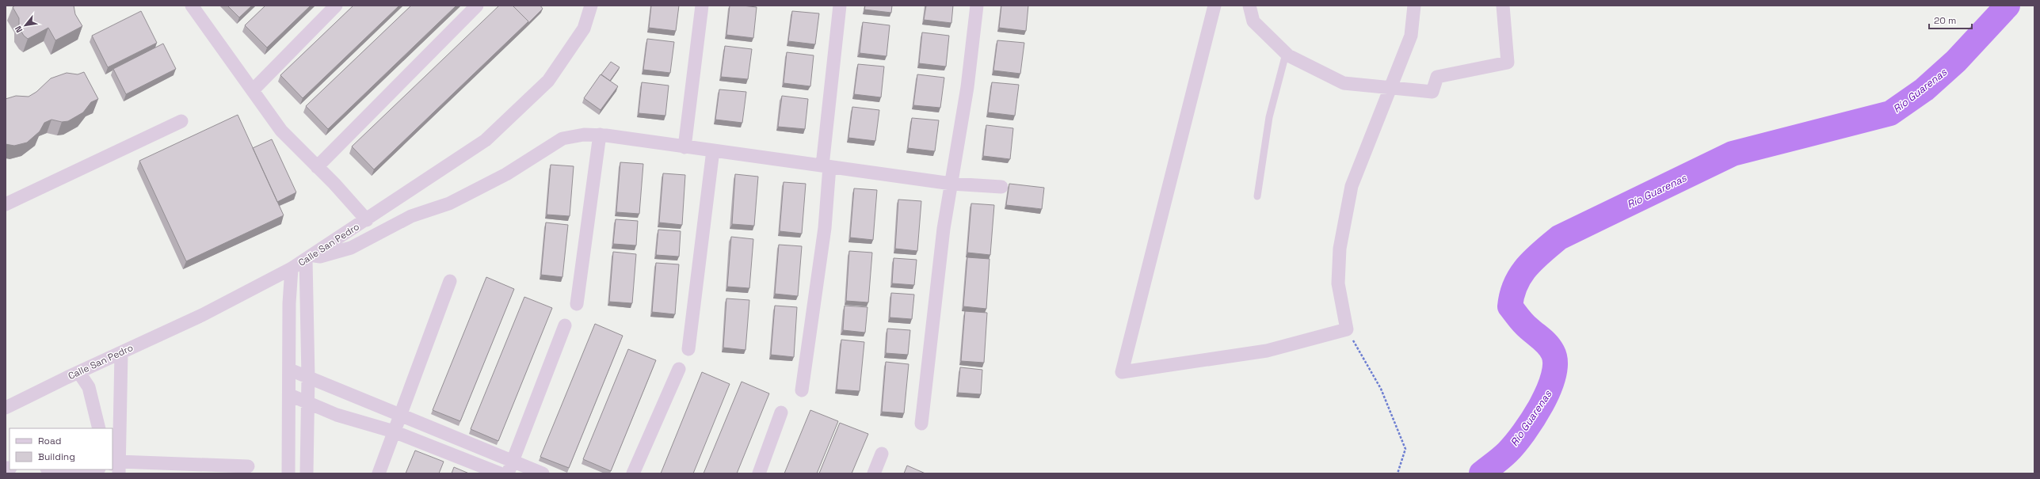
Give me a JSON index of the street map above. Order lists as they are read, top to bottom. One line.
{"streets":{"street":["Calle San Pedro"]},"water":["Río Guarenas"],"legend":["Road","Building"],"scale_bar":"20 m","north":"bottom left"}
